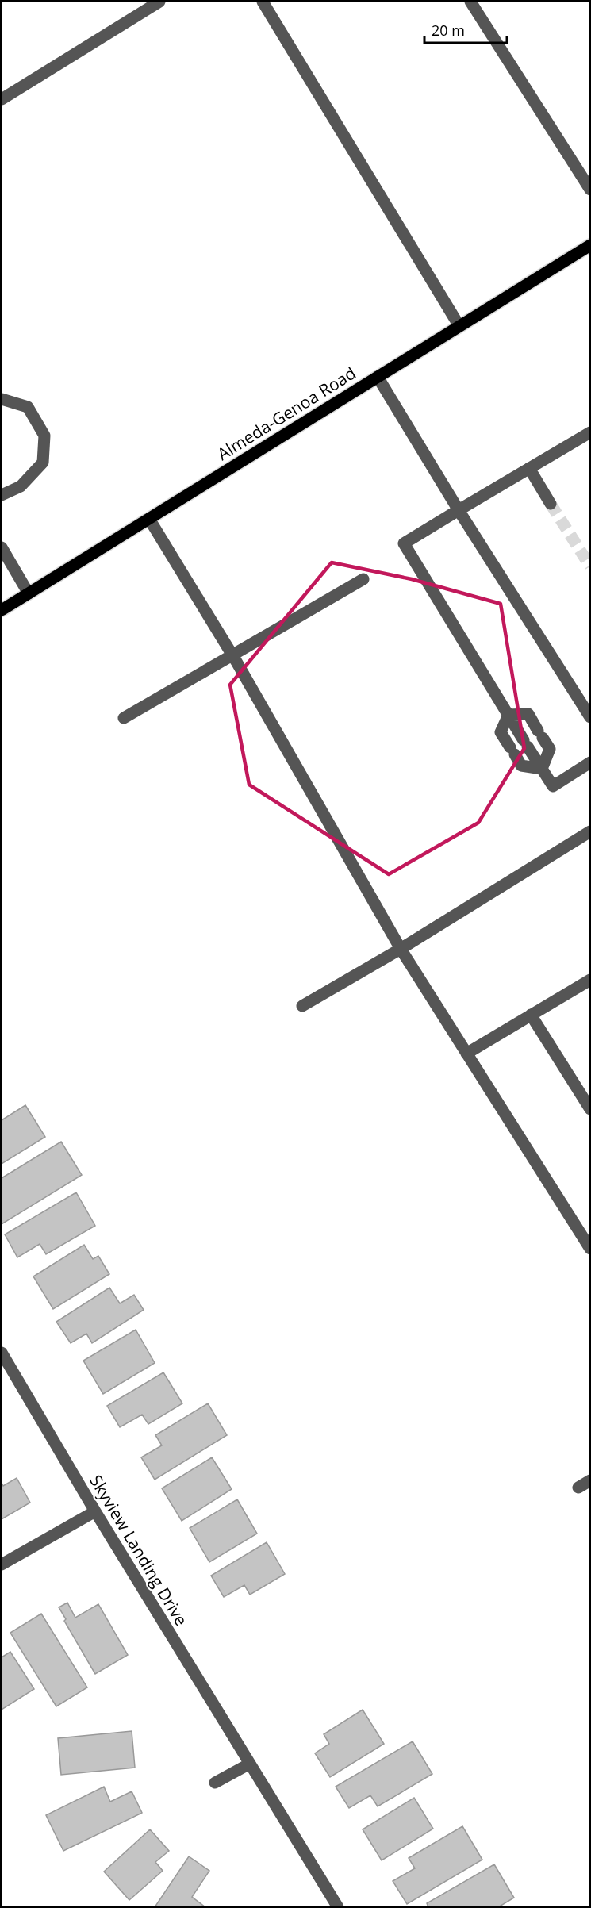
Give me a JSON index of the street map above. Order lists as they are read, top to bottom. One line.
{"streets":{"main road":["Almeda-Genoa Road"],"street":["Skyview Landing Drive"]},"scale_bar":"20 m"}
